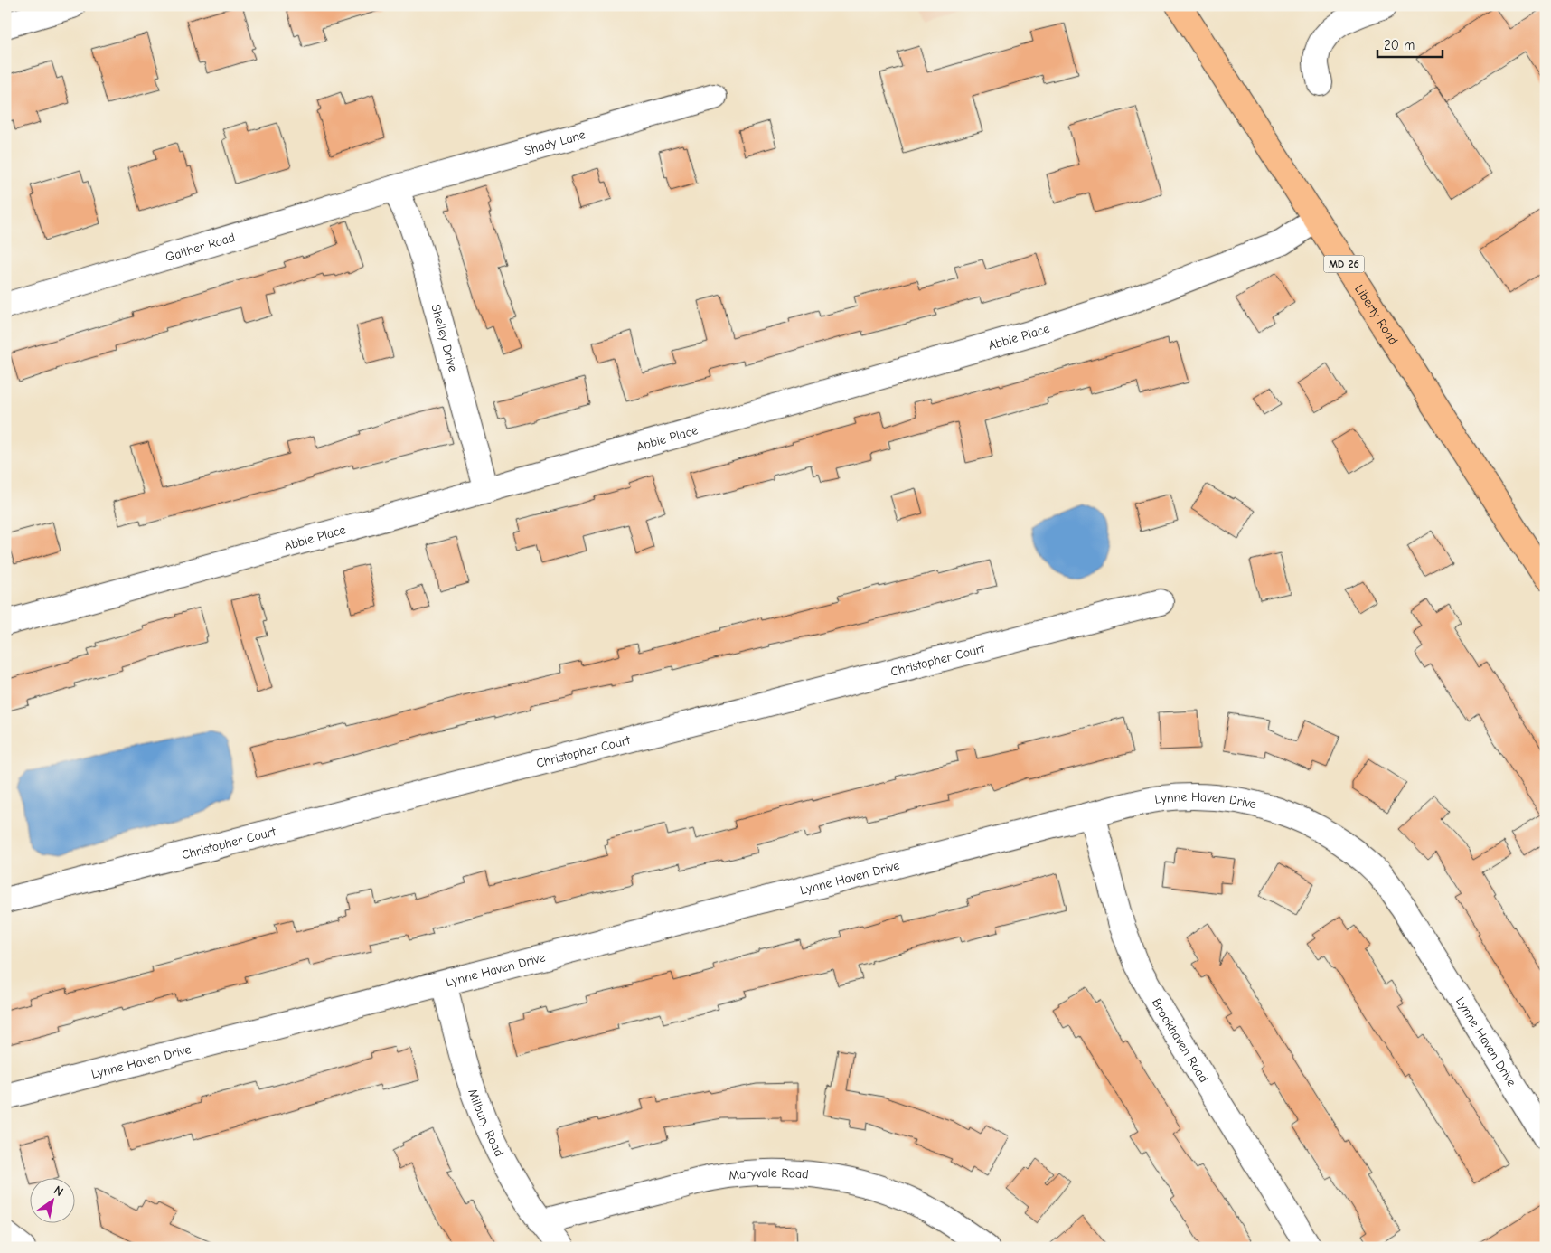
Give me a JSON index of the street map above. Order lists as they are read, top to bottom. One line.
{"streets":{"main road":["MD 26","Liberty Road"],"street":["Shady Lane","Gaither Road","Abbie Place","Shelley Drive","Christopher Court","Lynne Haven Drive","Brookhaven Road","Milbury Road","Maryvale Road"]},"crossings":[["Shady Lane","Gaither Road"],["Shady Lane","Shelley Drive"],["Gaither Road","Shelley Drive"],["Liberty Road","Abbie Place"],["Abbie Place","Shelley Drive"],["Lynne Haven Drive","Brookhaven Road"],["Lynne Haven Drive","Milbury Road"],["Milbury Road","Maryvale Road"]],"scale_bar":"20 m","north":"top right"}
